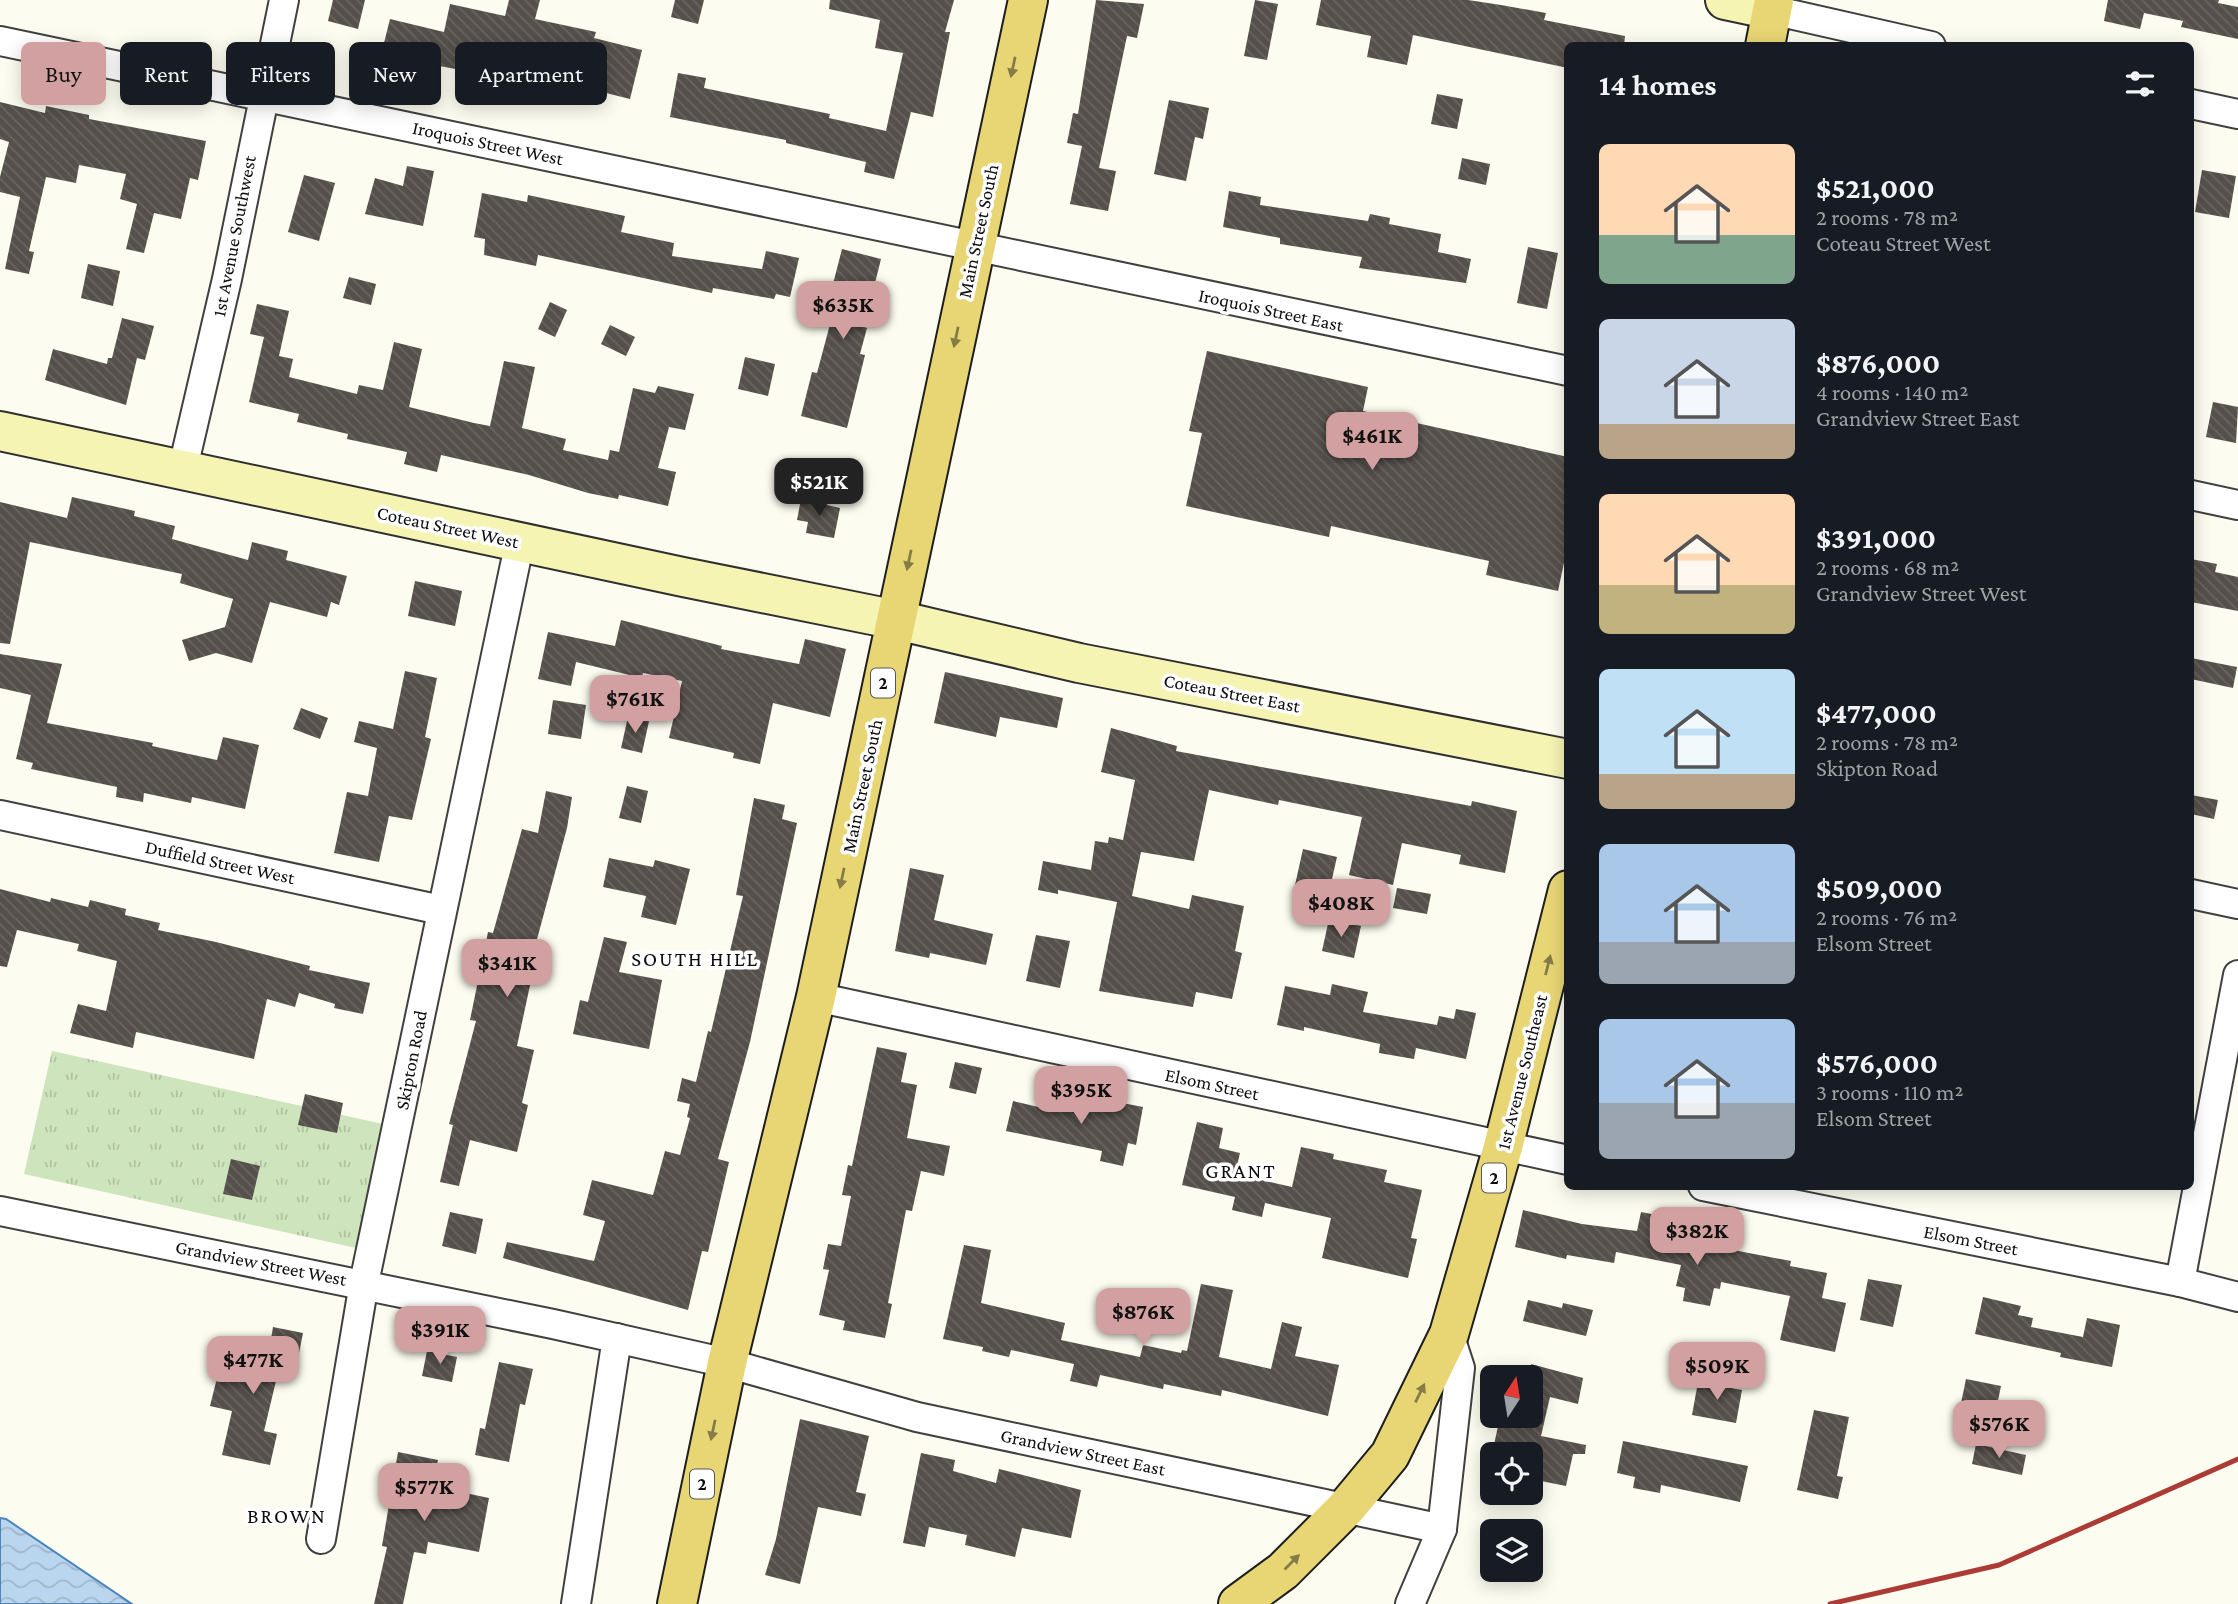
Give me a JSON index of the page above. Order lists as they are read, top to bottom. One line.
{"streets":{"main road":["Main Street South","2","1st Avenue Southeast"],"street":["Iroquois Street West","1st Avenue Southwest","Iroquois Street East","Coteau Street West","Coteau Street East","Duffield Street West","Skipton Road","Elsom Street","Grandview Street West","Grandview Street East"]},"crossings":[["Iroquois Street West","Main Street South"],["Iroquois Street West","Iroquois Street East"],["Main Street South","Iroquois Street East"],["Main Street South","Coteau Street West"],["Main Street South","2"],["Main Street South","Coteau Street East"],["Main Street South","Elsom Street"],["Main Street South","Grandview Street West"],["Main Street South","Grandview Street East"],["1st Avenue Southwest","Coteau Street West"],["Coteau Street West","Coteau Street East"],["Coteau Street West","Skipton Road"],["2","Grandview Street West"],["2","Grandview Street East"],["Duffield Street West","Skipton Road"],["Skipton Road","Grandview Street West"],["1st Avenue Southeast","Elsom Street"],["1st Avenue Southeast","Grandview Street East"],["Grandview Street West","Grandview Street East"]],"one_way":["Main Street South","1st Avenue Southeast"],"districts":["SOUTH HILL","GRANT","BROWN"],"north":"top","page":{"chip":["Buy","Rent","Filters","New","Apartment"],"heading":"14 homes","list":[{"name":"$521,000","note":"2 rooms · 78 m² · Coteau Street West"},{"name":"$876,000","note":"4 rooms · 140 m² · Grandview Street East"},{"name":"$391,000","note":"2 rooms · 68 m² · Grandview Street West"},{"name":"$477,000","note":"2 rooms · 78 m² · Skipton Road"},{"name":"$509,000","note":"2 rooms · 76 m² · Elsom Street"},{"name":"$576,000","note":"3 rooms · 110 m² · Elsom Street"}],"price":["$635K","$461K","$521K","$761K","$408K","$341K","$395K","$382K","$876K","$391K","$477K","$509K","$576K","$577K"]}}
